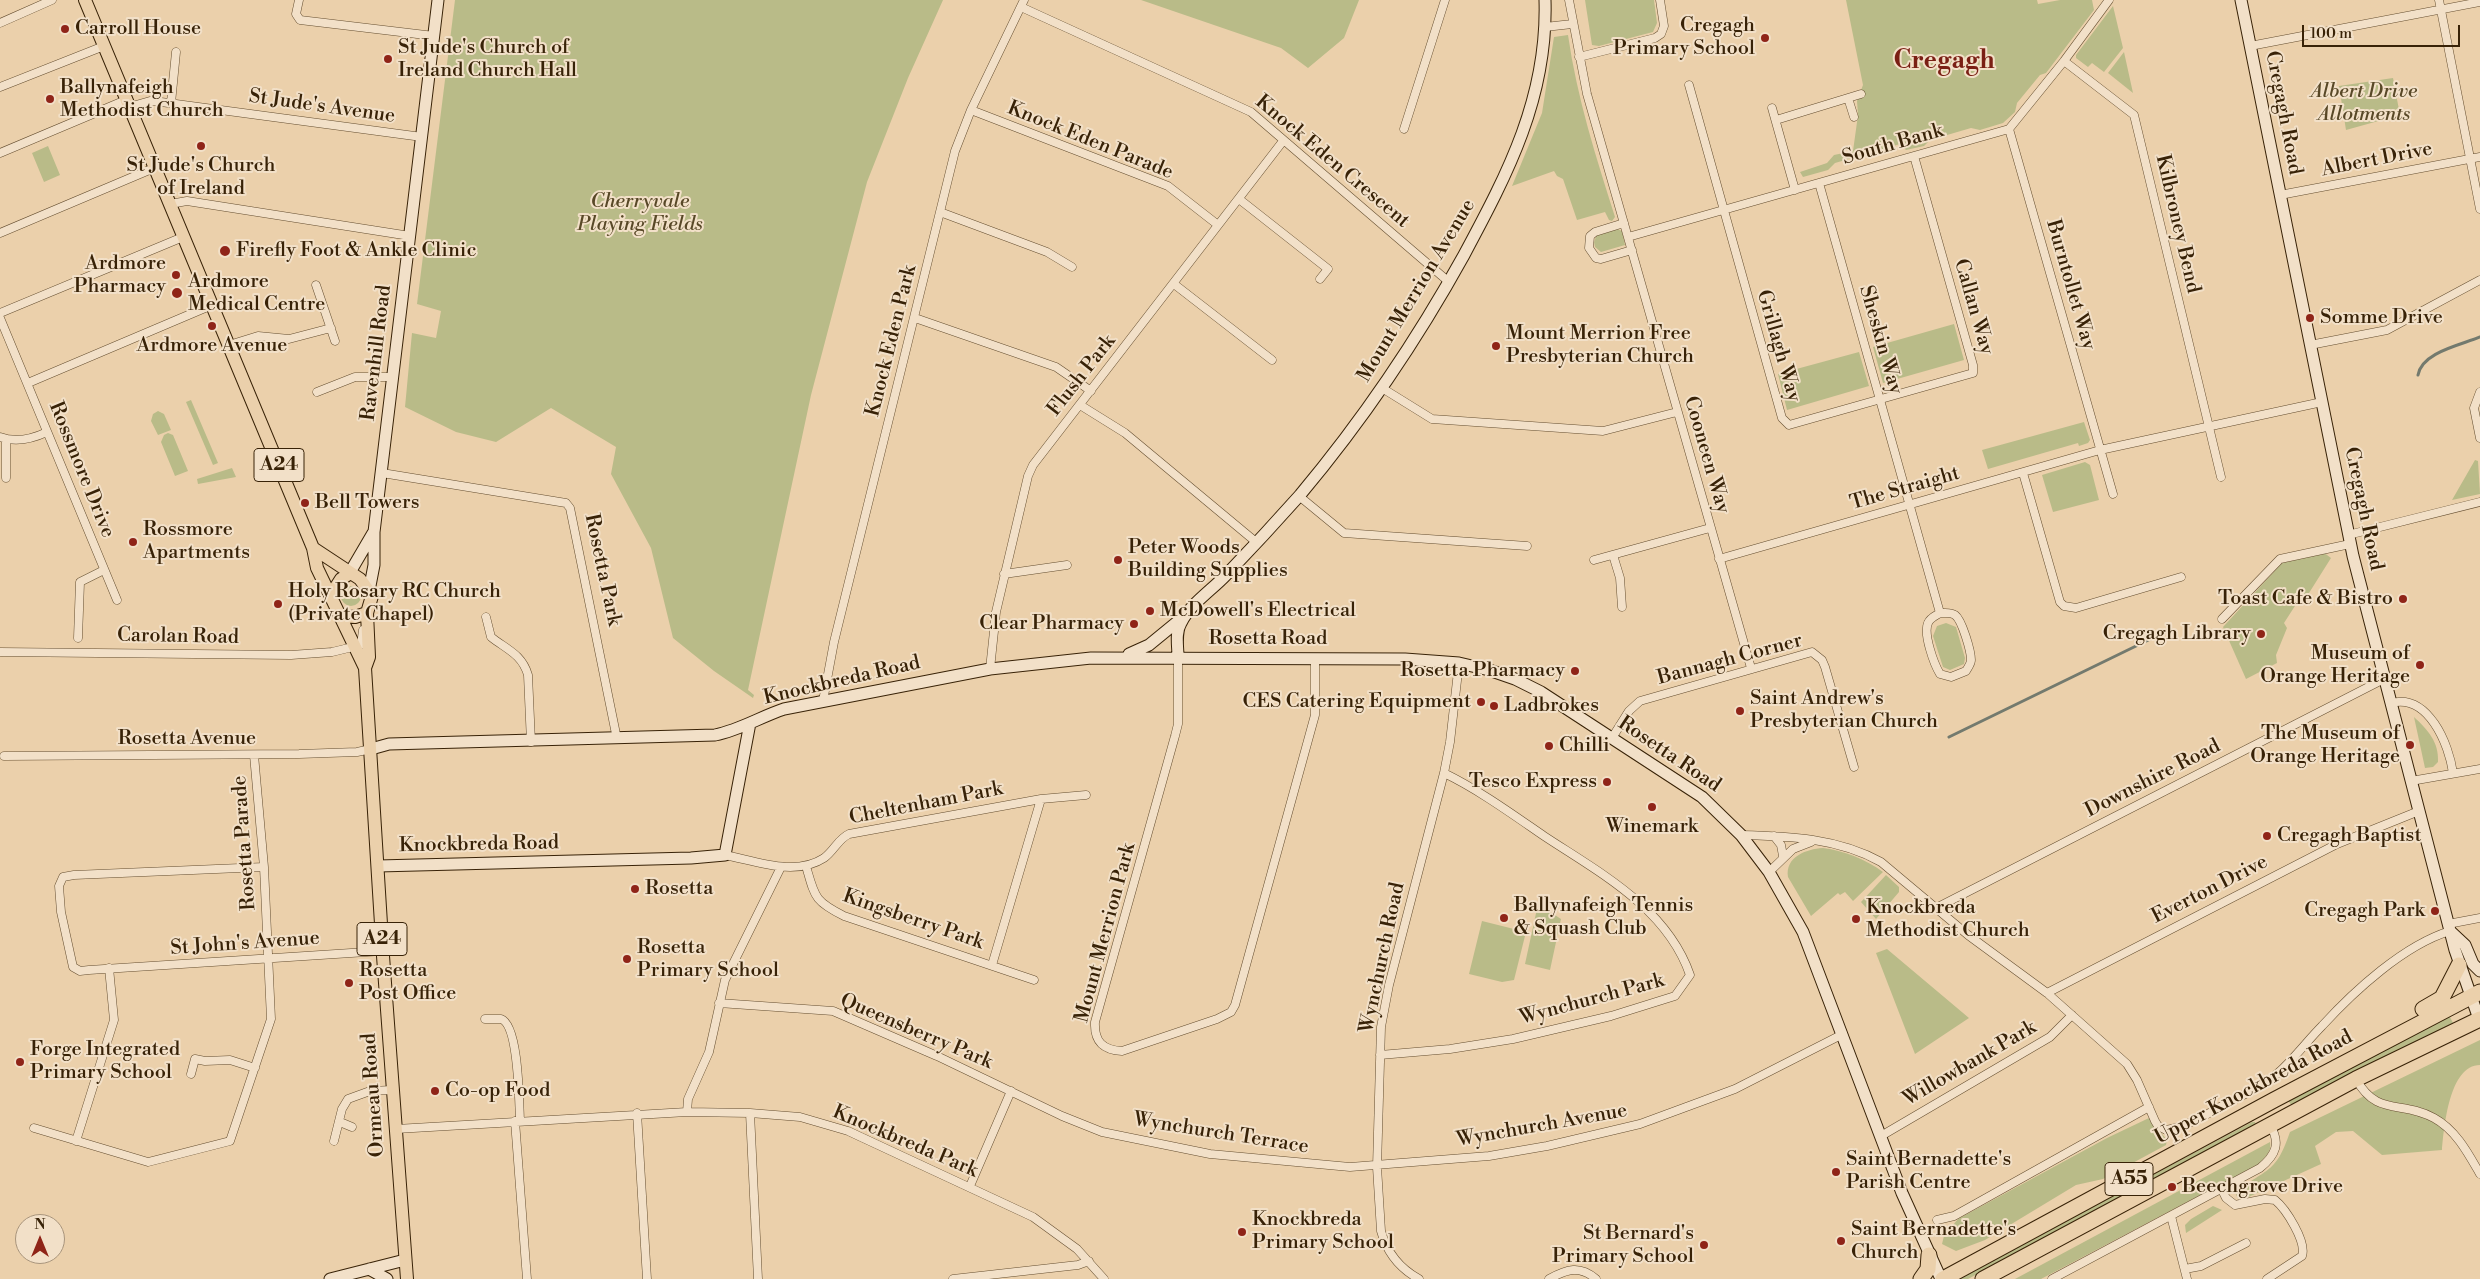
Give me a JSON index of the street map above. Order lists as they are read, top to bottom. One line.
{"streets":{"highway":["Upper Knockbreda Road","A55"],"main road":["A24","Ormeau Road"],"street":["St Jude's Avenue","Cregagh Road","Knock Eden Parade","South Bank","Albert Drive","Knock Eden Crescent","Kilbroney Bend","Burntollet Way","Mount Merrion Avenue","Callan Way","Sheskin Way","Knock Eden Park","Grillagh Way","Ravenhill Road","Flush Park","Cooneen Way","Rossmore Drive","The Straight","Rosetta Park","Carolan Road","Rosetta Road","Bannagh Corner","Knockbreda Road","Rosetta Avenue","Downshire Road","Cheltenham Park","Rosetta Parade","Everton Drive","Kingsberry Park","Mount Merrion Park","St John's Avenue","Wynchurch Road","Wynchurch Park","Queensberry Park","Willowbank Park","Wynchurch Avenue","Wynchurch Terrace","Knockbreda Park"]},"crossings":[["St Jude's Avenue","Ravenhill Road"],["St Jude's Avenue","Ormeau Road"],["Cregagh Road","Albert Drive"],["Cregagh Road","The Straight"],["Cregagh Road","Downshire Road"],["Cregagh Road","Everton Drive"],["Cregagh Road","Upper Knockbreda Road"],["Knock Eden Parade","Knock Eden Park"],["Knock Eden Parade","Flush Park"],["South Bank","Burntollet Way"],["South Bank","Callan Way"],["South Bank","Sheskin Way"],["South Bank","Grillagh Way"],["South Bank","Cooneen Way"],["Knock Eden Crescent","Mount Merrion Avenue"],["Knock Eden Crescent","Knock Eden Park"],["Knock Eden Crescent","Flush Park"],["Kilbroney Bend","The Straight"],["Burntollet Way","The Straight"],["Mount Merrion Avenue","Rosetta Road"],["Mount Merrion Avenue","Mount Merrion Park"],["Callan Way","Sheskin Way"],["Callan Way","Grillagh Way"],["Sheskin Way","Grillagh Way"],["Sheskin Way","The Straight"],["Knock Eden Park","Knockbreda Road"],["Ravenhill Road","Rosetta Park"],["Ravenhill Road","Ormeau Road"],["Flush Park","Knockbreda Road"],["Cooneen Way","The Straight"],["Cooneen Way","Bannagh Corner"],["Carolan Road","Ormeau Road"],["Rosetta Road","Bannagh Corner"],["Rosetta Road","Knockbreda Road"],["Rosetta Road","Mount Merrion Park"],["Rosetta Road","Wynchurch Road"],["Rosetta Road","Willowbank Park"],["Rosetta Road","Upper Knockbreda Road"],["Rosetta Road","Wynchurch Avenue"],["Knockbreda Road","Cheltenham Park"],["Knockbreda Road","Ormeau Road"],["Rosetta Avenue","Rosetta Parade"],["Rosetta Avenue","Ormeau Road"],["Downshire Road","Upper Knockbreda Road"],["Cheltenham Park","Kingsberry Park"],["Rosetta Parade","St John's Avenue"],["Everton Drive","Upper Knockbreda Road"],["St John's Avenue","Ormeau Road"],["Wynchurch Road","Wynchurch Park"],["Wynchurch Road","Wynchurch Avenue"],["Wynchurch Road","Wynchurch Terrace"],["Queensberry Park","Wynchurch Terrace"],["Willowbank Park","Upper Knockbreda Road"],["Ormeau Road","Knockbreda Park"],["Wynchurch Avenue","Wynchurch Terrace"]],"districts":["Cregagh"],"parks":["Albert Drive Allotments","Cherryvale Playing Fields"],"places":["Carroll House","Cregagh Primary School","St Jude's Church of Ireland Church Hall","Ballynafeigh Methodist Church","St Jude's Church of Ireland","Firefly Foot & Ankle Clinic","Ardmore Pharmacy","Ardmore Medical Centre","Somme Drive","Ardmore Avenue","Mount Merrion Free Presbyterian Church","Bell Towers","Rossmore Apartments","Peter Woods Building Supplies","Toast Cafe & Bistro","Holy Rosary RC Church (Private Chapel)","McDowell's Electrical","Clear Pharmacy","Cregagh Library","Museum of Orange Heritage","Rosetta Pharmacy","CES Catering Equipment","Ladbrokes","Saint Andrew's Presbyterian Church","The Museum of Orange Heritage","Chilli","Tesco Express","Winemark","Cregagh Baptist","Rosetta","Cregagh Park","Ballynafeigh Tennis & Squash Club","Knockbreda Methodist Church","Rosetta Primary School","Rosetta Post Office","Forge Integrated Primary School","Co-op Food","Saint Bernadette's Parish Centre","Beechgrove Drive","Knockbreda Primary School","Saint Bernadette's Church","St Bernard's Primary School"],"scale_bar":"100 m","north":"top"}
